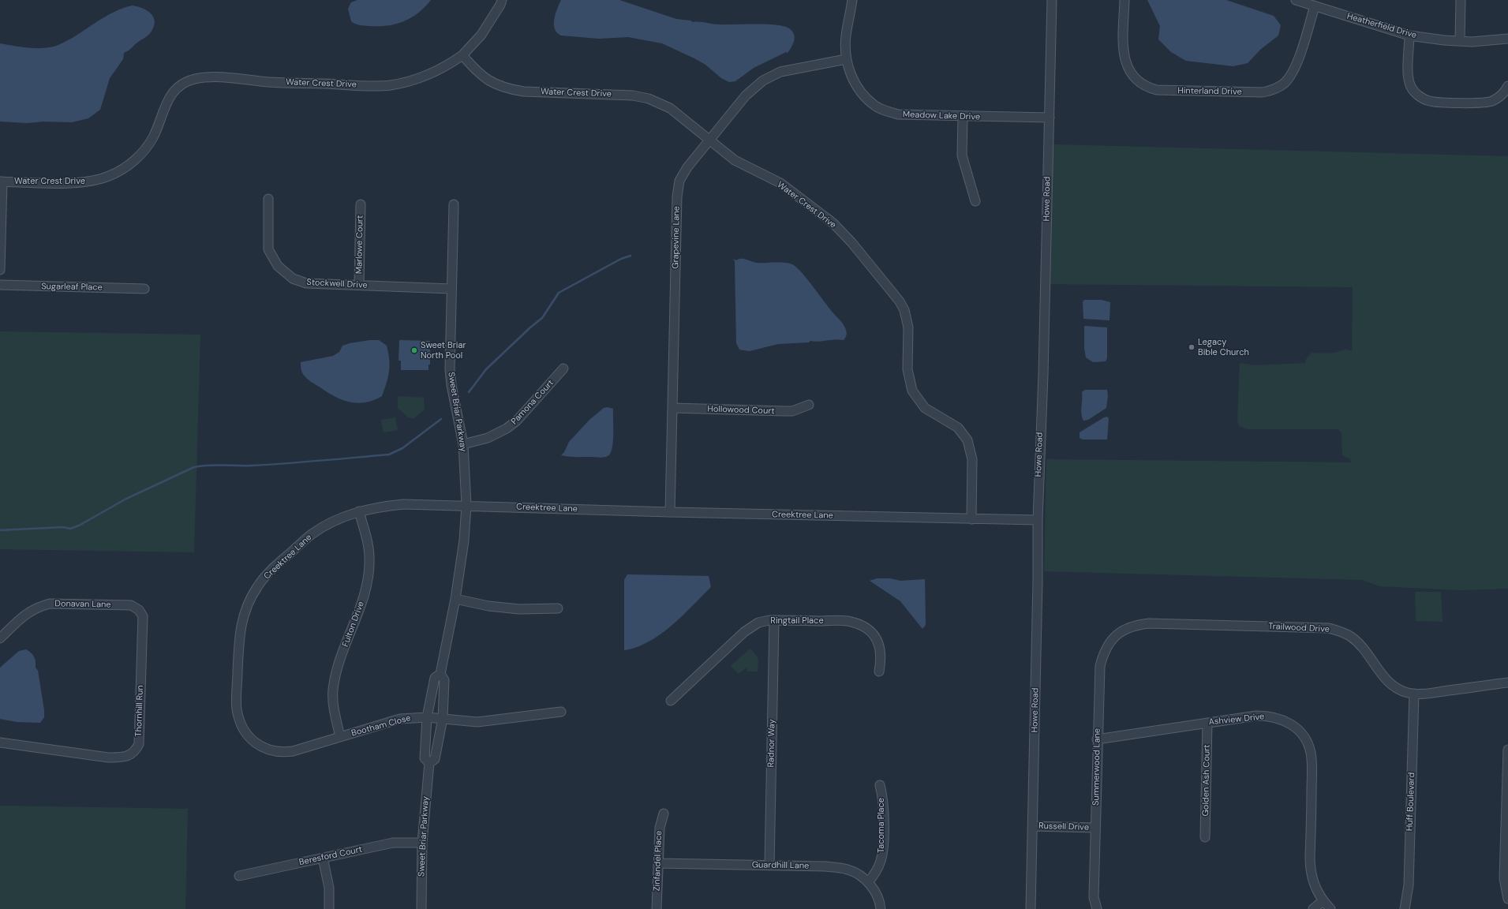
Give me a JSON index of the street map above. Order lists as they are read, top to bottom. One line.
{"streets":{"street":["Heatherfield Drive","Water Crest Drive","Hinterland Drive","Meadow Lake Drive","Howe Road","Grapevine Lane","Marlowe Court","Stockwell Drive","Sugarleaf Place","Pamona Court","Hollowood Court","Sweet Briar Parkway","Creektree Lane","Donavan Lane","Ringtail Place","Fulton Drive","Trailwood Drive","Thornhill Run","Ashview Drive","Bootham Close","Radnor Way","Summerwood Lane","Golden Ash Court","Huff Boulevard","Tacoma Place","Russell Drive","Beresford Court","Zinfandel Place","Guardhill Lane"]},"crossings":[["Heatherfield Drive","Hinterland Drive"],["Water Crest Drive","Grapevine Lane"],["Water Crest Drive","Creektree Lane"],["Meadow Lake Drive","Howe Road"],["Meadow Lake Drive","Grapevine Lane"],["Howe Road","Creektree Lane"],["Howe Road","Russell Drive"],["Grapevine Lane","Hollowood Court"],["Grapevine Lane","Creektree Lane"],["Marlowe Court","Stockwell Drive"],["Stockwell Drive","Sweet Briar Parkway"],["Pamona Court","Sweet Briar Parkway"],["Sweet Briar Parkway","Creektree Lane"],["Sweet Briar Parkway","Bootham Close"],["Sweet Briar Parkway","Beresford Court"],["Creektree Lane","Fulton Drive"],["Creektree Lane","Bootham Close"],["Donavan Lane","Thornhill Run"],["Ringtail Place","Radnor Way"],["Fulton Drive","Bootham Close"],["Trailwood Drive","Summerwood Lane"],["Trailwood Drive","Huff Boulevard"],["Ashview Drive","Summerwood Lane"],["Ashview Drive","Golden Ash Court"],["Radnor Way","Guardhill Lane"],["Summerwood Lane","Russell Drive"],["Tacoma Place","Guardhill Lane"],["Zinfandel Place","Guardhill Lane"]],"places":["Legacy Bible Church","Sweet Briar North Pool"]}
